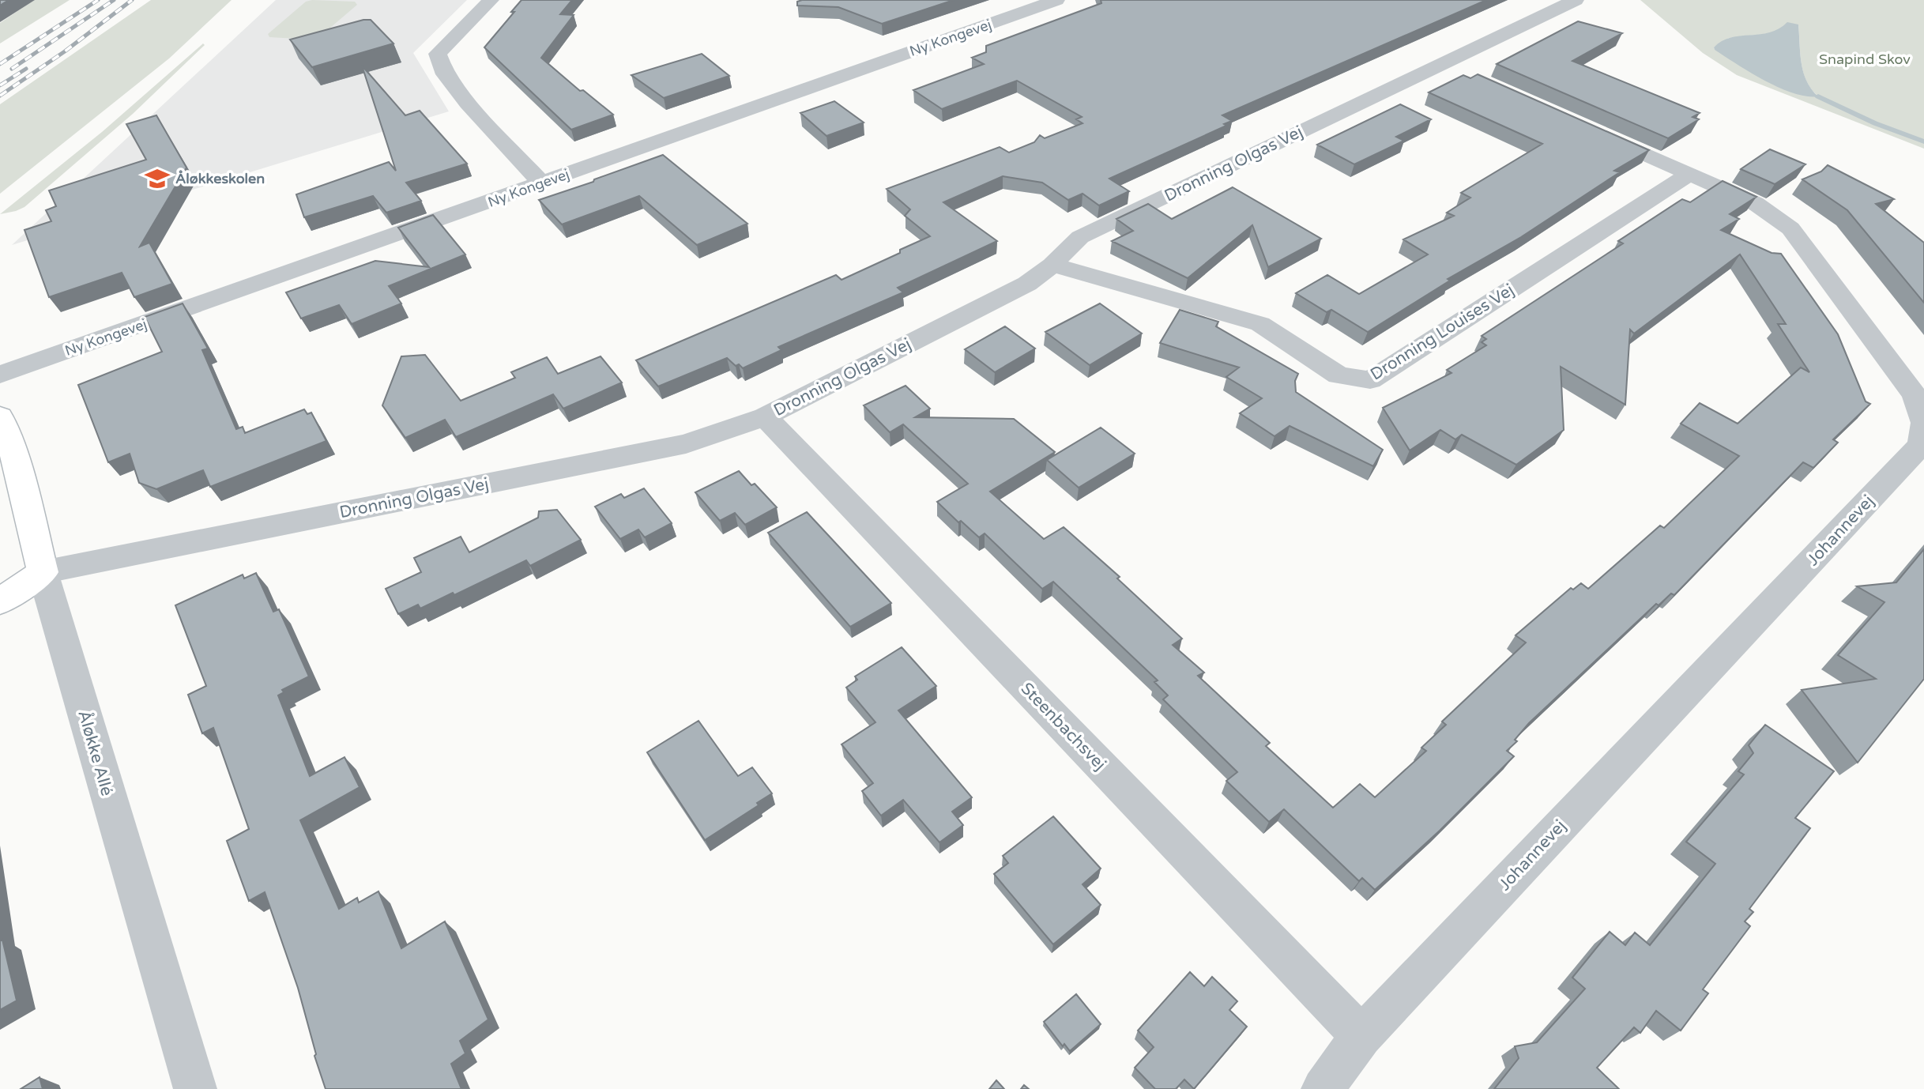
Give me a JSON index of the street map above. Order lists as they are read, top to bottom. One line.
{"streets":{"main road":["Åløkke Allé"],"street":["Ny Kongevej","Dronning Olgas Vej","Dronning Louises Vej","Johannevej","Steenbachsvej"]},"crossings":[["Dronning Olgas Vej","Dronning Louises Vej"],["Dronning Olgas Vej","Steenbachsvej"],["Dronning Olgas Vej","Åløkke Allé"],["Dronning Louises Vej","Johannevej"],["Johannevej","Steenbachsvej"]],"parks":["Snapind Skov"],"places":{"school or university":["Åløkkeskolen"]}}
